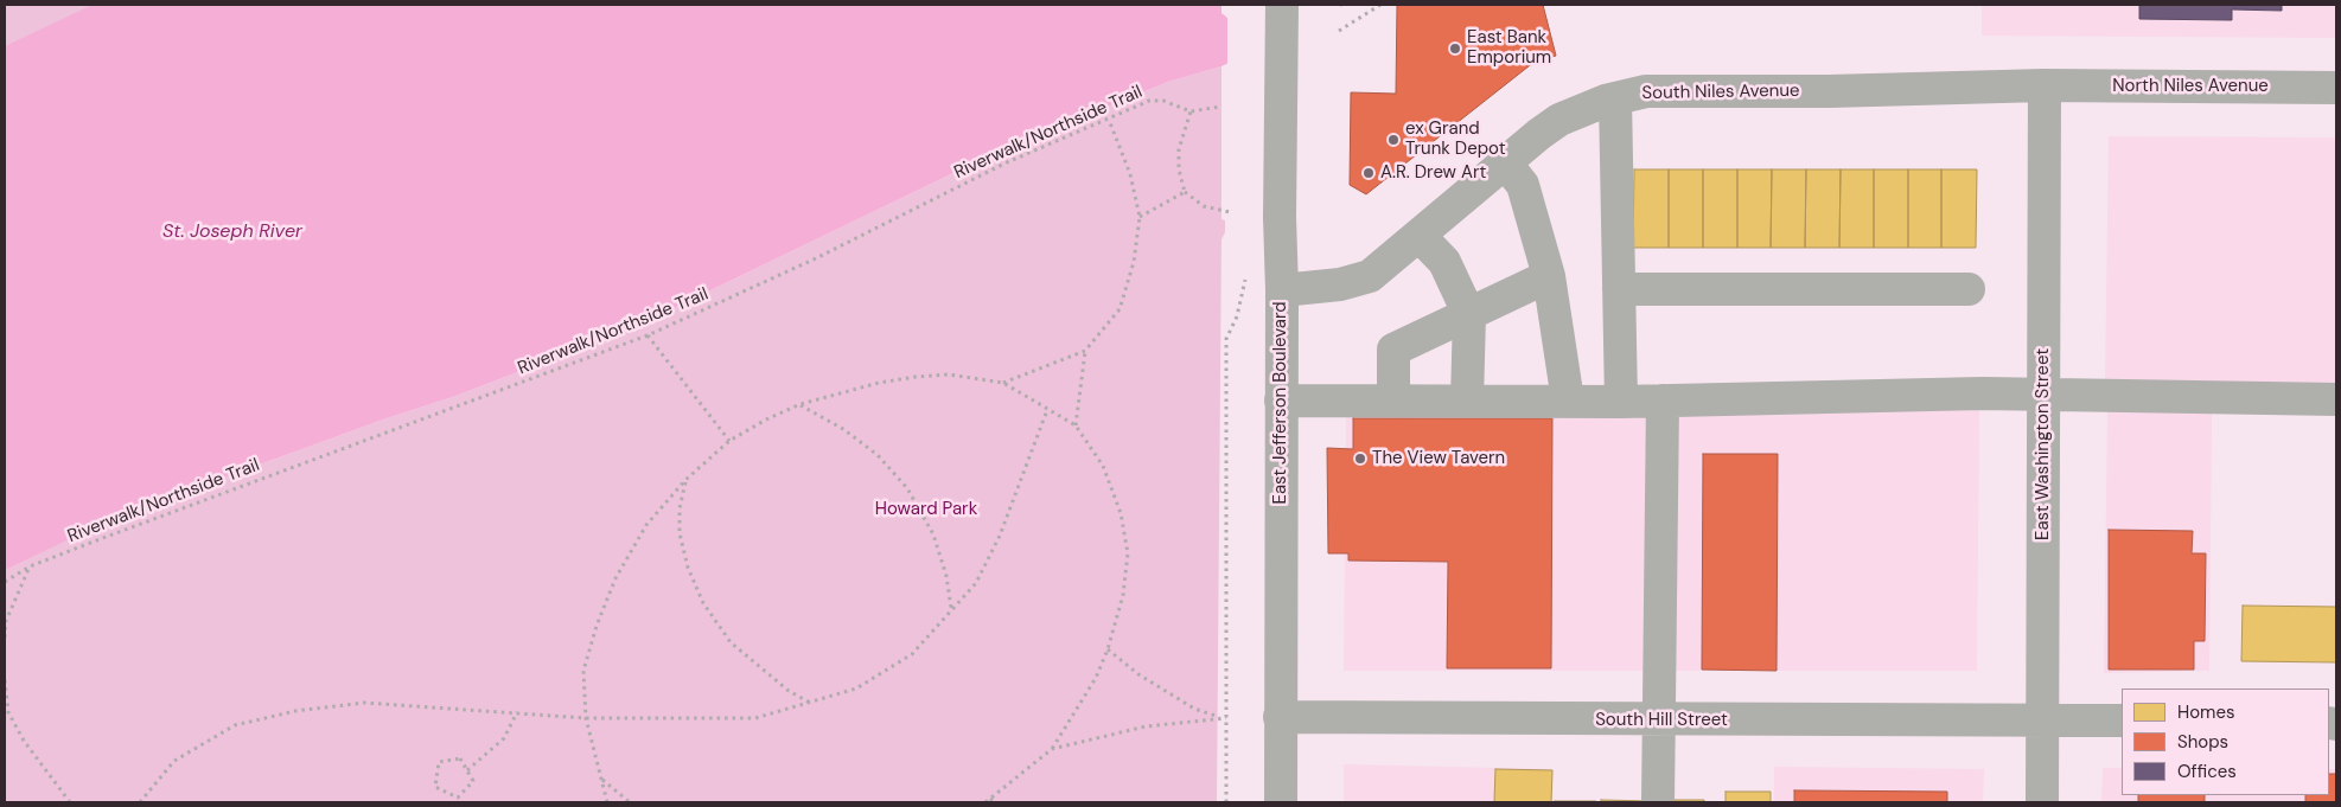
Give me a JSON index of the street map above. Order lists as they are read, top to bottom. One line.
{"streets":{"street":["North Niles Avenue","South Niles Avenue","East Jefferson Boulevard","East Washington Street","South Hill Street"],"path":["Riverwalk/Northside Trail"]},"crossings":[["North Niles Avenue","South Niles Avenue"],["North Niles Avenue","East Washington Street"],["South Niles Avenue","East Jefferson Boulevard"],["South Niles Avenue","East Washington Street"],["East Jefferson Boulevard","South Hill Street"],["East Washington Street","South Hill Street"]],"water":["St. Joseph River"],"parks":["Howard Park"],"places":["East Bank Emporium","ex Grand Trunk Depot","A.R. Drew Art","The View Tavern"],"legend":["Homes","Shops","Offices"]}
